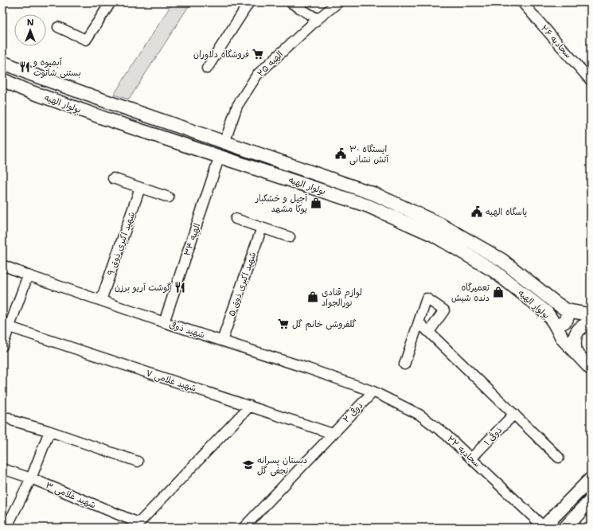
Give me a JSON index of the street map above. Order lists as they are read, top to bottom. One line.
{"streets":{"main road":["بولوار الهیه"],"street":["سجادیه ۲۶","الهیه ۲۵","الهیه ۳۴","شهید اکبری ذوق ۹","شهید اکبری ذوق ۵","شهید ذوقی","شهید غلامی ۷","ذوقی ۲","ذوقی ۱","سجادیه ۲۲","شهید غلامی ۳"]},"crossings":[["الهیه ۲۵","بولوار الهیه"],["بولوار الهیه","الهیه ۳۴"],["الهیه ۳۴","شهید ذوقی"],["شهید اکبری ذوق ۹","شهید ذوقی"],["شهید اکبری ذوق ۵","شهید ذوقی"],["شهید ذوقی","ذوقی ۲"],["شهید ذوقی","سجادیه ۲۲"],["شهید غلامی ۷","ذوقی ۲"],["ذوقی ۲","سجادیه ۲۲"],["ذوقی ۱","سجادیه ۲۲"]],"places":{"supermarket":["فروشگاه دلاوران","گلفروشی خانم گل"],"restaurant":["آبمیوه و بستنی شاتوت","گوشت آریو برزن"],"public building":["ایستگاه ۳۰ آتش نشانی","پاسگاه الهیه"],"shop":["آجیل و خشکبار یوکا مشهد","تعمیرگاه دنده شیش","لوازم قنادی نورالجواد"],"school or university":["دبستان پسرانه نجفی گل"]},"north":"top"}
